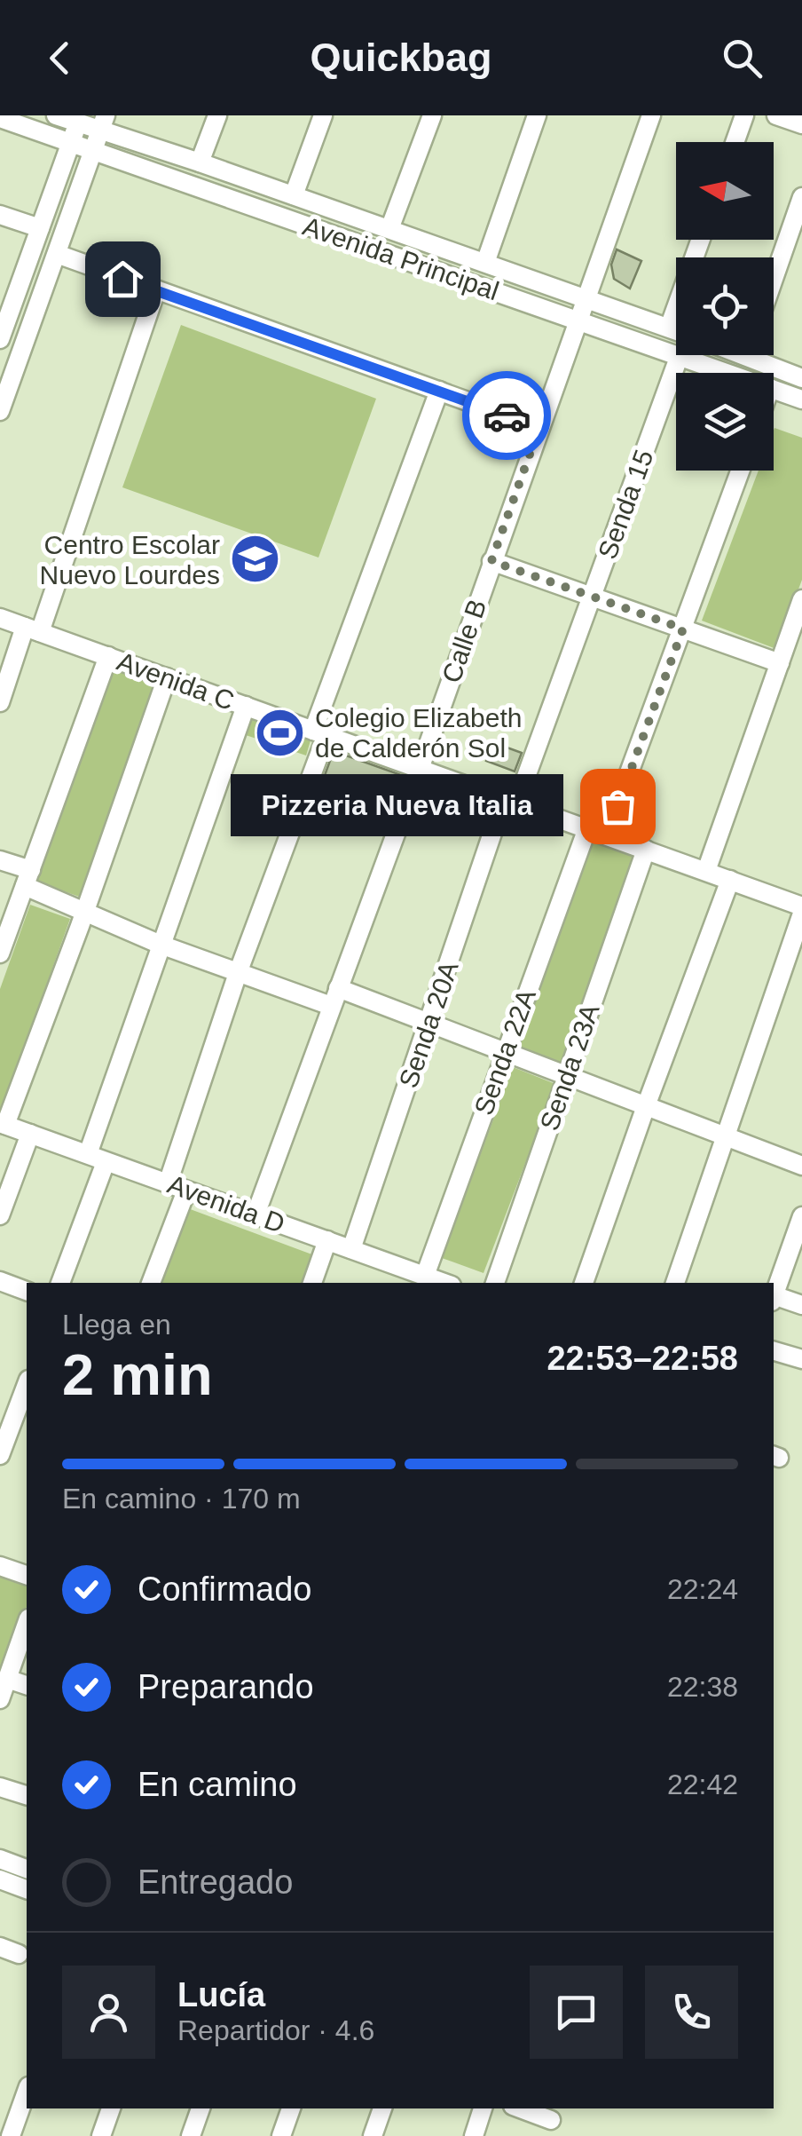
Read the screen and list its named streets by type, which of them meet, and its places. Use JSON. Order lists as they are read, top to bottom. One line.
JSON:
{"streets":{"street":["Avenida Principal","Senda 15","Calle B","Avenida C","Senda 20A","Senda 22A","Senda 23A","Avenida D"]},"crossings":[["Avenida Principal","Senda 15"],["Avenida Principal","Calle B"],["Senda 15","Avenida C"],["Senda 15","Senda 20A"],["Calle B","Avenida C"],["Calle B","Avenida D"],["Avenida C","Senda 20A"],["Avenida C","Senda 22A"],["Avenida C","Senda 23A"],["Senda 20A","Avenida D"],["Senda 22A","Avenida D"]],"places":{"school or university":["Centro Escolar Nuevo Lourdes"],"sports":["Colegio Elizabeth de Calderón Sol"],"other":["Pizzeria Nueva Italia"]},"north":"left","page":{"header":"Quickbag","bubble":"Pizzeria Nueva Italia","heading":["2 min","Llega en","22:53–22:58"],"panel":["Lucía","Repartidor · 4.6"],"bar":"En camino · 170 m","list":[["Confirmado","22:24"],["Preparando","22:38"],["En camino","22:42"],"Entregado"]}}
